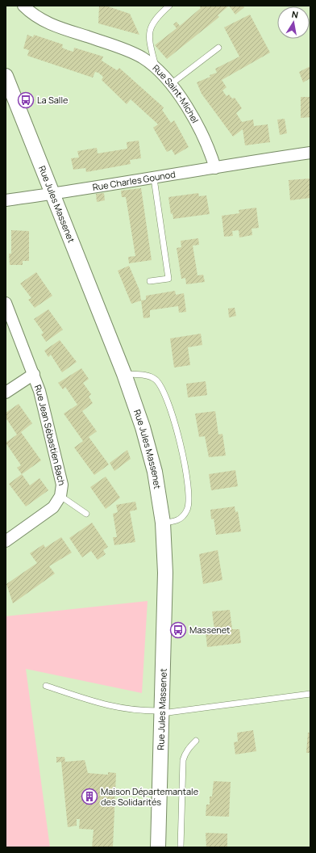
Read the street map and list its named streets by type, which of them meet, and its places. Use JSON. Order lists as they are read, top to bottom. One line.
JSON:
{"streets":{"street":["Rue Saint-Michel","Rue Charles Gounod","Rue Jules Massenet","Rue Jean Sébastien Bach"]},"crossings":[["Rue Saint-Michel","Rue Charles Gounod"],["Rue Charles Gounod","Rue Jules Massenet"]],"places":{"bus stop":["La Salle","Massenet"],"building":["Maison Départemantale des Solidarités"]},"north":"top"}
